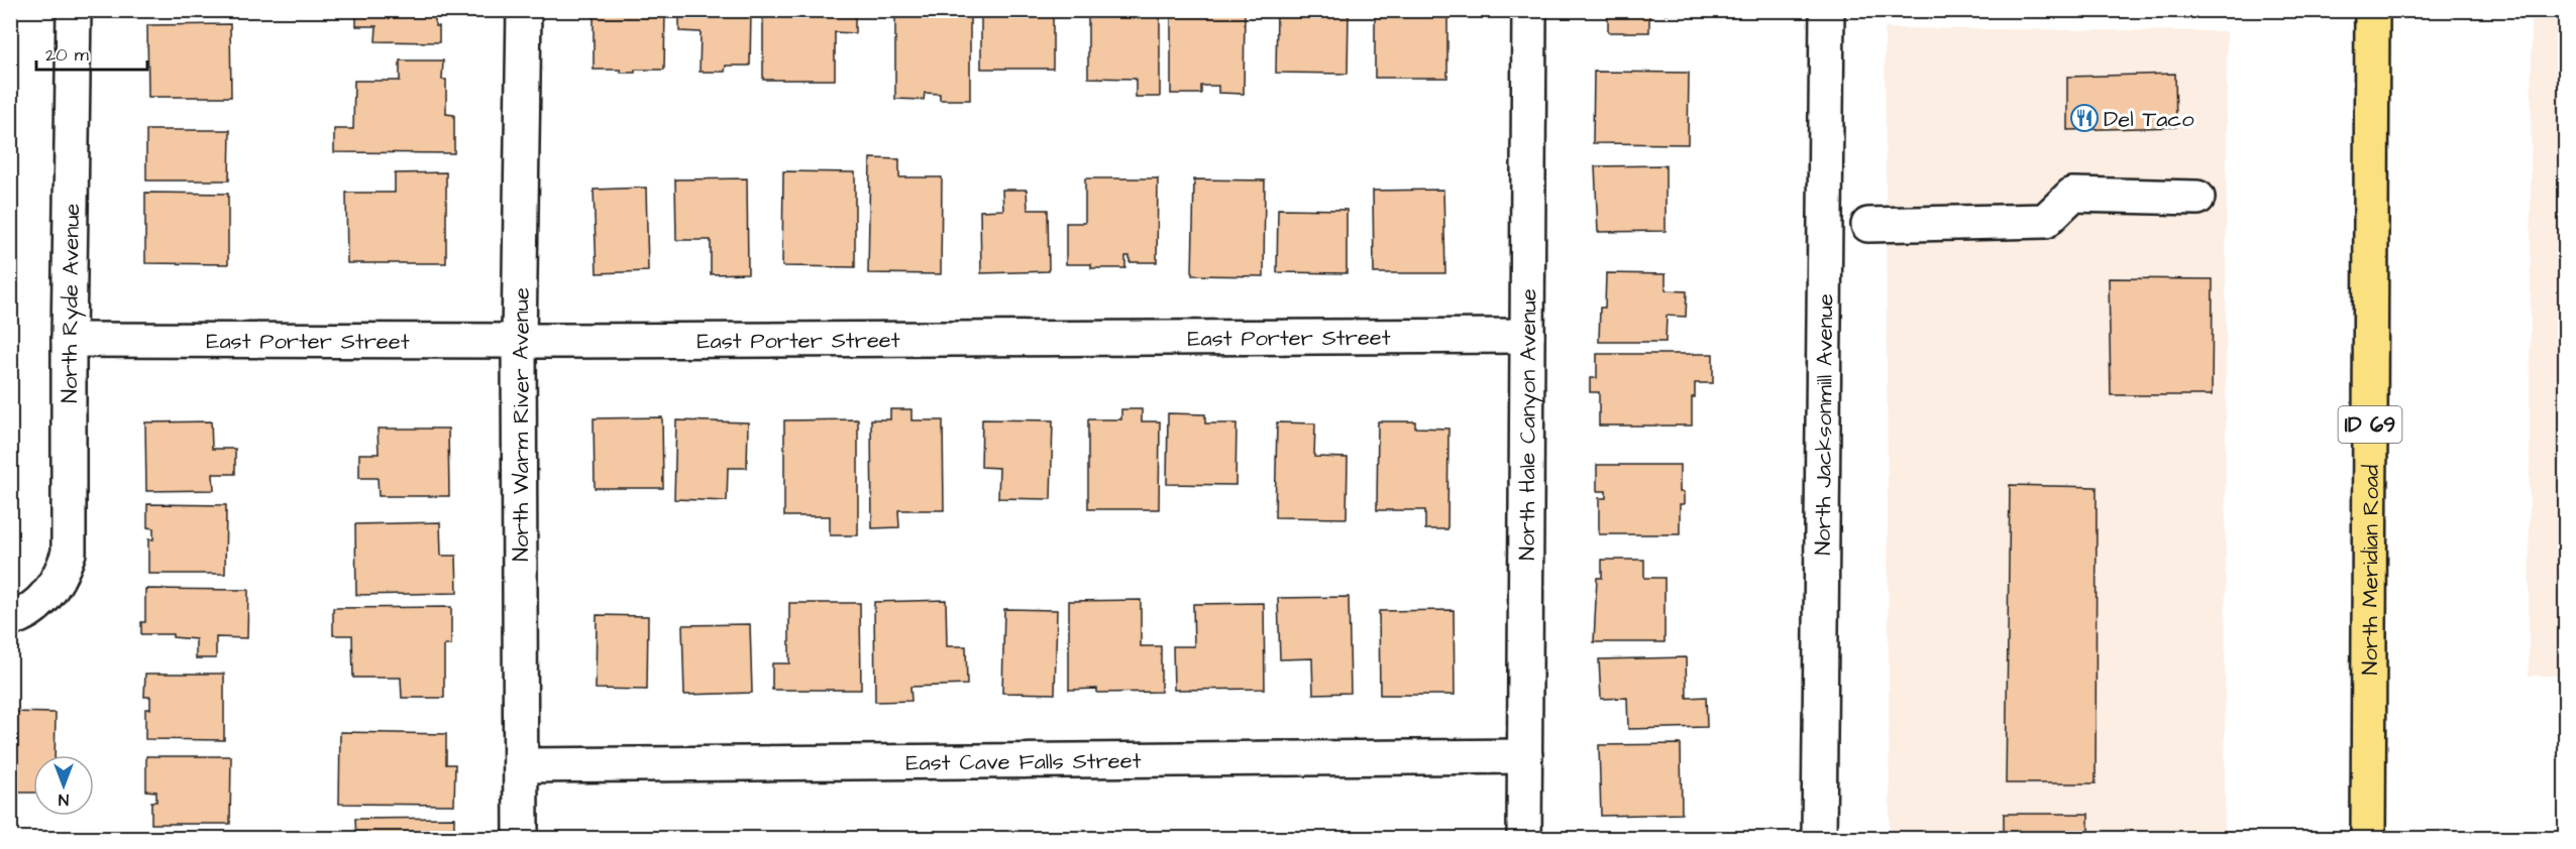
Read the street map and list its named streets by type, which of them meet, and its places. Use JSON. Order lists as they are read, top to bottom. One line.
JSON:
{"streets":{"main road":["ID 69","North Meridian Road"],"street":["North Ryde Avenue","East Porter Street","North Warm River Avenue","North Hale Canyon Avenue","North Jacksonmill Avenue","East Cave Falls Street"]},"crossings":[["North Ryde Avenue","East Porter Street"],["East Porter Street","North Warm River Avenue"],["East Porter Street","North Hale Canyon Avenue"],["North Warm River Avenue","East Cave Falls Street"],["North Hale Canyon Avenue","East Cave Falls Street"]],"places":{"restaurant":["Del Taco"]},"scale_bar":"20 m","north":"bottom"}
